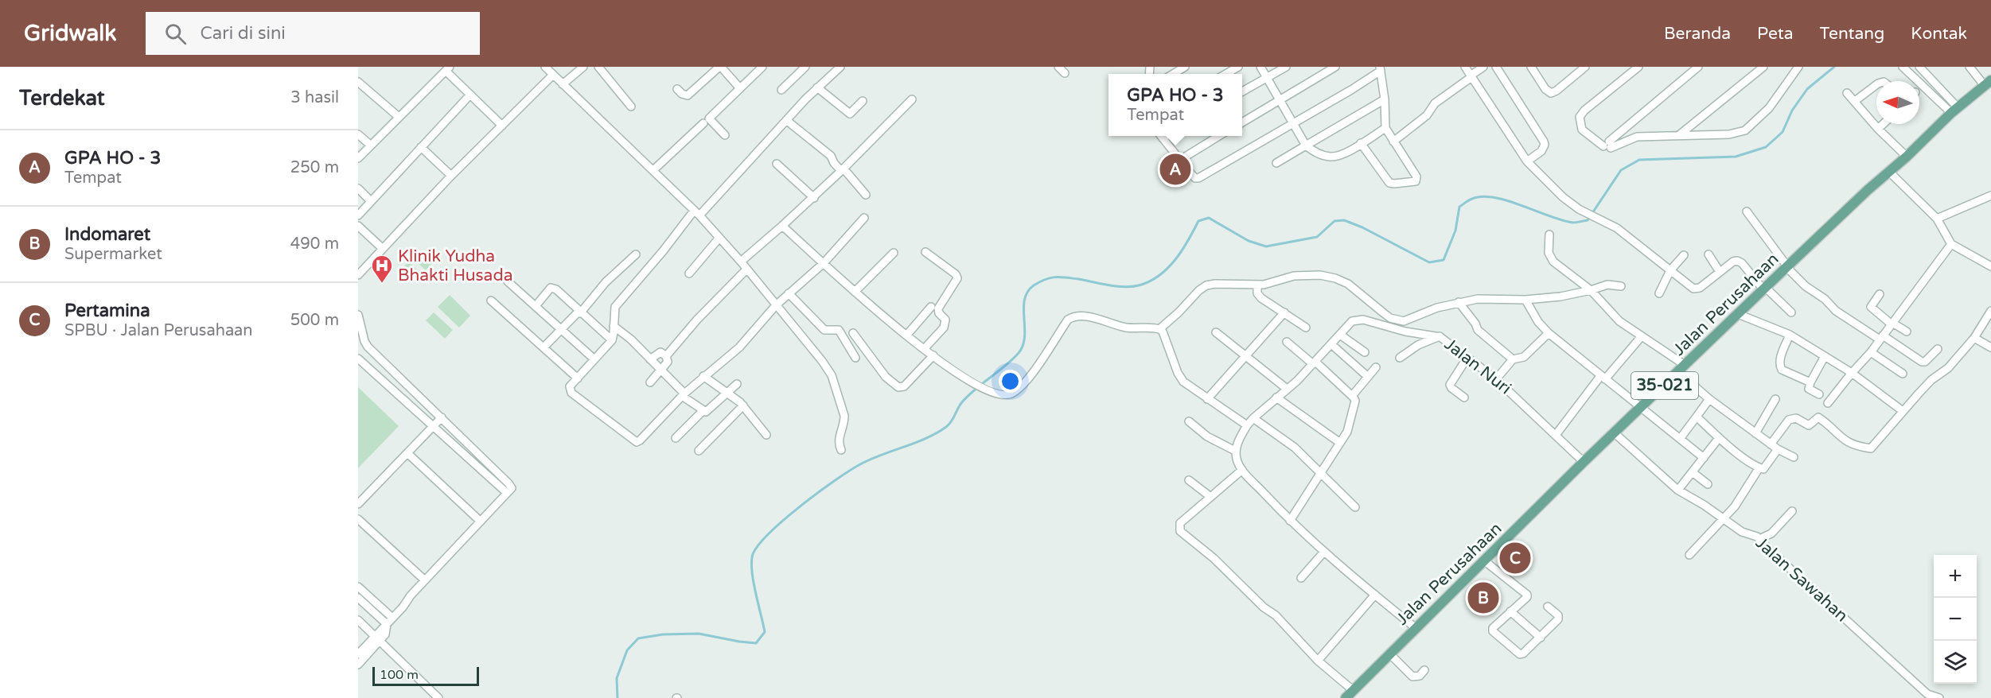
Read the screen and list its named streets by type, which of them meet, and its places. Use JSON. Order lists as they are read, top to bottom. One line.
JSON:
{"streets":{"main road":["Jalan Perusahaan","35-021"],"street":["Jalan Nuri","Jalan Sawahan"]},"crossings":[["Jalan Perusahaan","Jalan Nuri"],["Jalan Perusahaan","Jalan Sawahan"]],"places":{"hospital":["Klinik Yudha Bhakti Husada"]},"scale_bar":"100 m","north":"left","page":{"header":"Gridwalk","search":"Cari di sini","nav":["Beranda","Peta","Tentang","Kontak"],"heading":["Terdekat","3 hasil"],"popup":["GPA HO - 3","Tempat"],"list":[{"mark":"A","name":"GPA HO - 3","note":"Tempat","value":"250 m"},{"mark":"B","name":"Indomaret","note":"Supermarket","value":"490 m"},{"mark":"C","name":"Pertamina","note":"SPBU · Jalan Perusahaan","value":"500 m"}],"pins":["A","C","B"],"map_buttons":["+","−"],"scale":"100 m"}}
